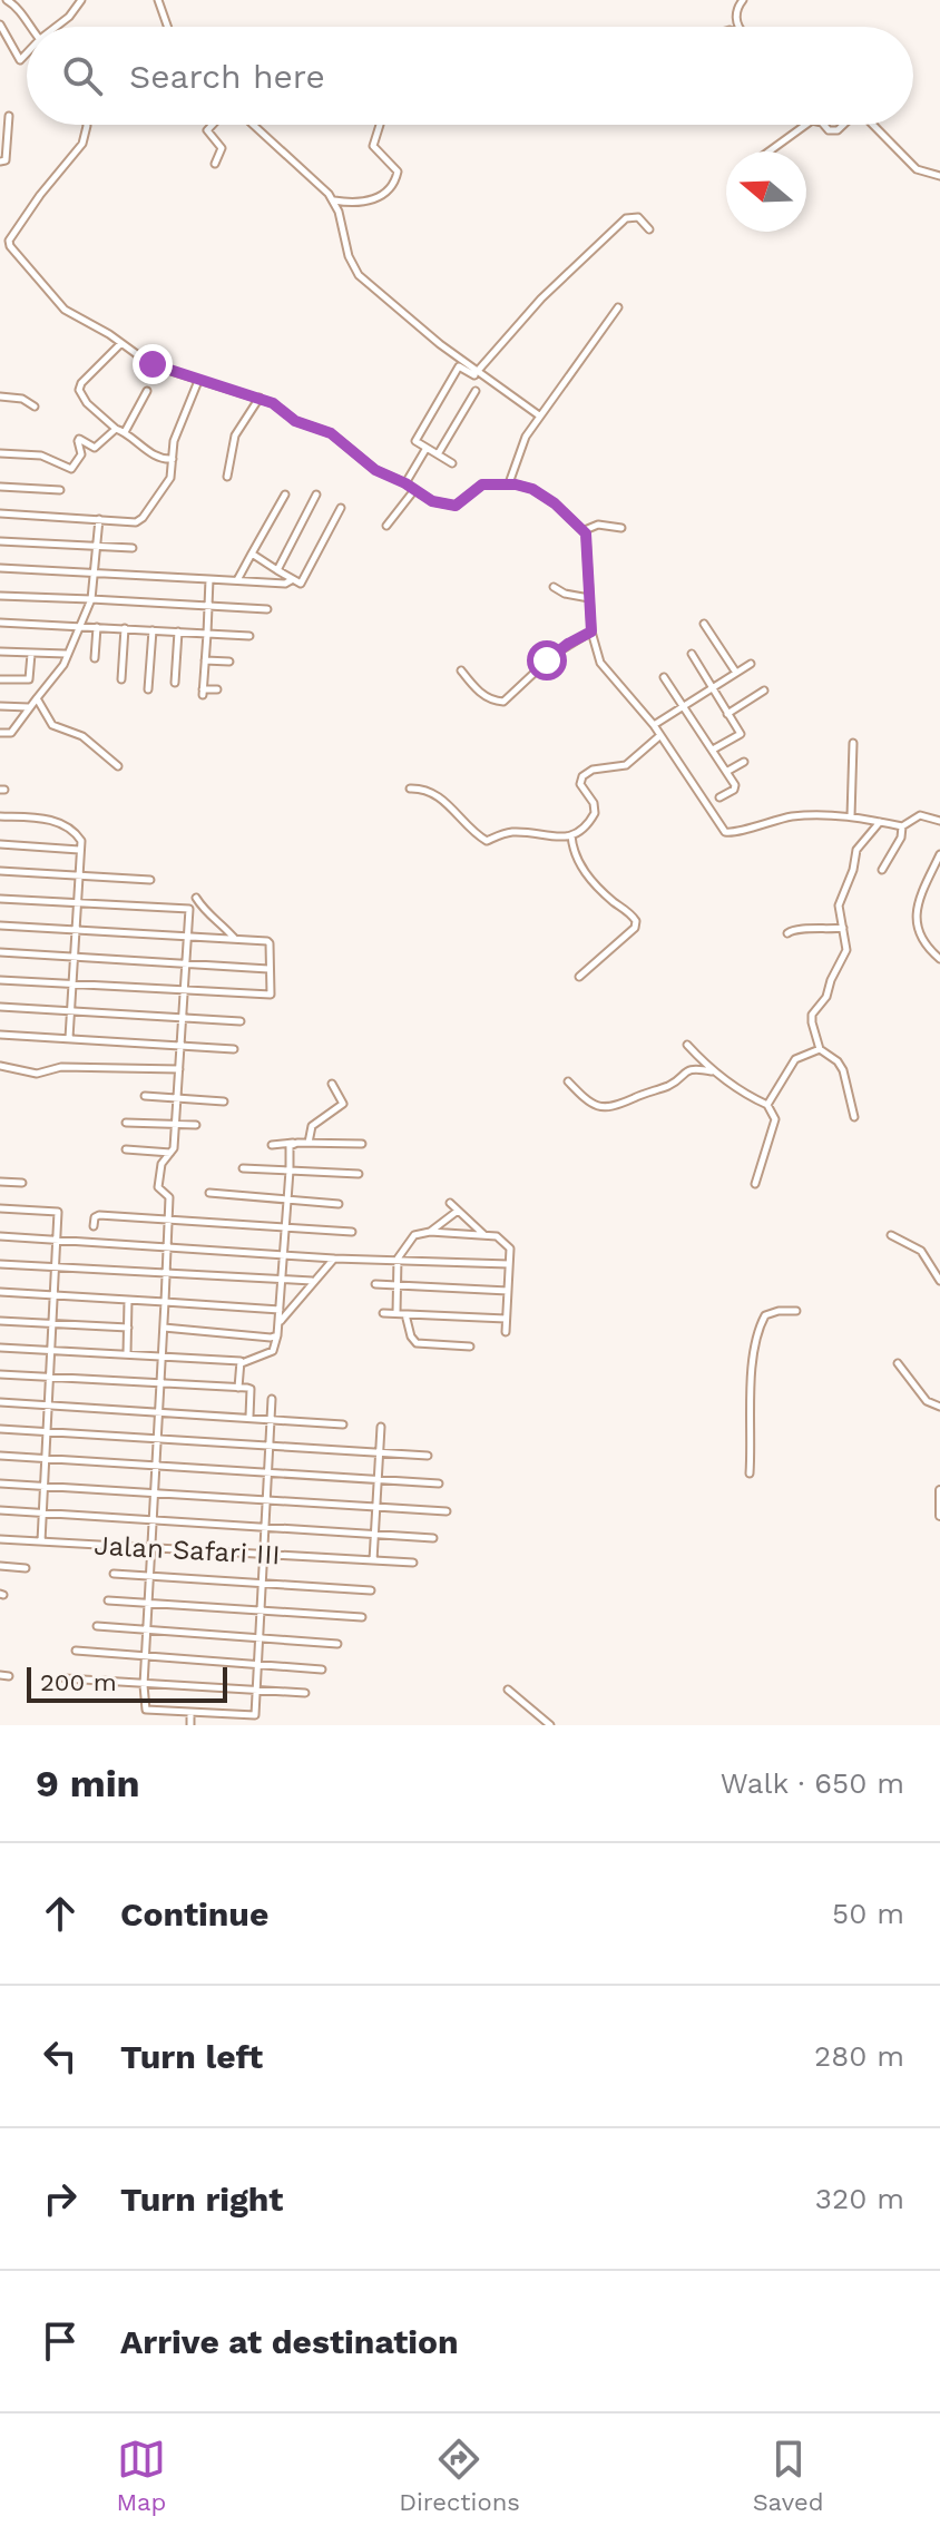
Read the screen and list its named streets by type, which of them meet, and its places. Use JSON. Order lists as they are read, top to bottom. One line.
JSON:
{"streets":{"street":["Jalan Safari III"]},"scale_bar":"200 m","north":"left","page":{"search":"Search here","scale":"200 m","heading":["9 min","Walk · 650 m"],"list":[["Continue","50 m"],["Turn left","280 m"],["Turn right","320 m"],"Arrive at destination"],"nav":["Map","Directions","Saved"]}}
